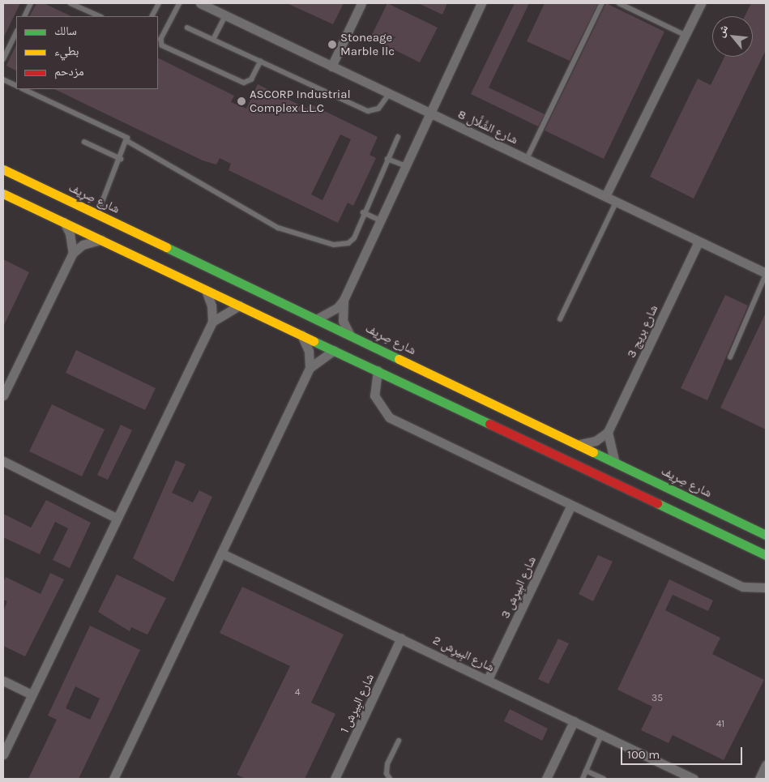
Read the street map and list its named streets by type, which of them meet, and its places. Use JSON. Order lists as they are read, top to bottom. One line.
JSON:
{"streets":{"main road":["شارع صِرِيف"],"street":["شارع الشَّلَّال 8","شارع بريج 3","شارع البِيرِش 3","شارع البِيرِش 2","شارع البِيرِش 1"]},"crossings":[["شارع الشَّلَّال 8","شارع بريج 3"],["شارع البِيرِش 3","شارع البِيرِش 2"],["شارع البِيرِش 2","شارع البِيرِش 1"]],"places":["Stoneage Marble llc","ASCORP Industrial Complex L.L.C"],"house_numbers":["4","35","41"],"legend":["سالك","بطيء","مزدحم"],"scale_bar":"100 m","north":"top left"}
